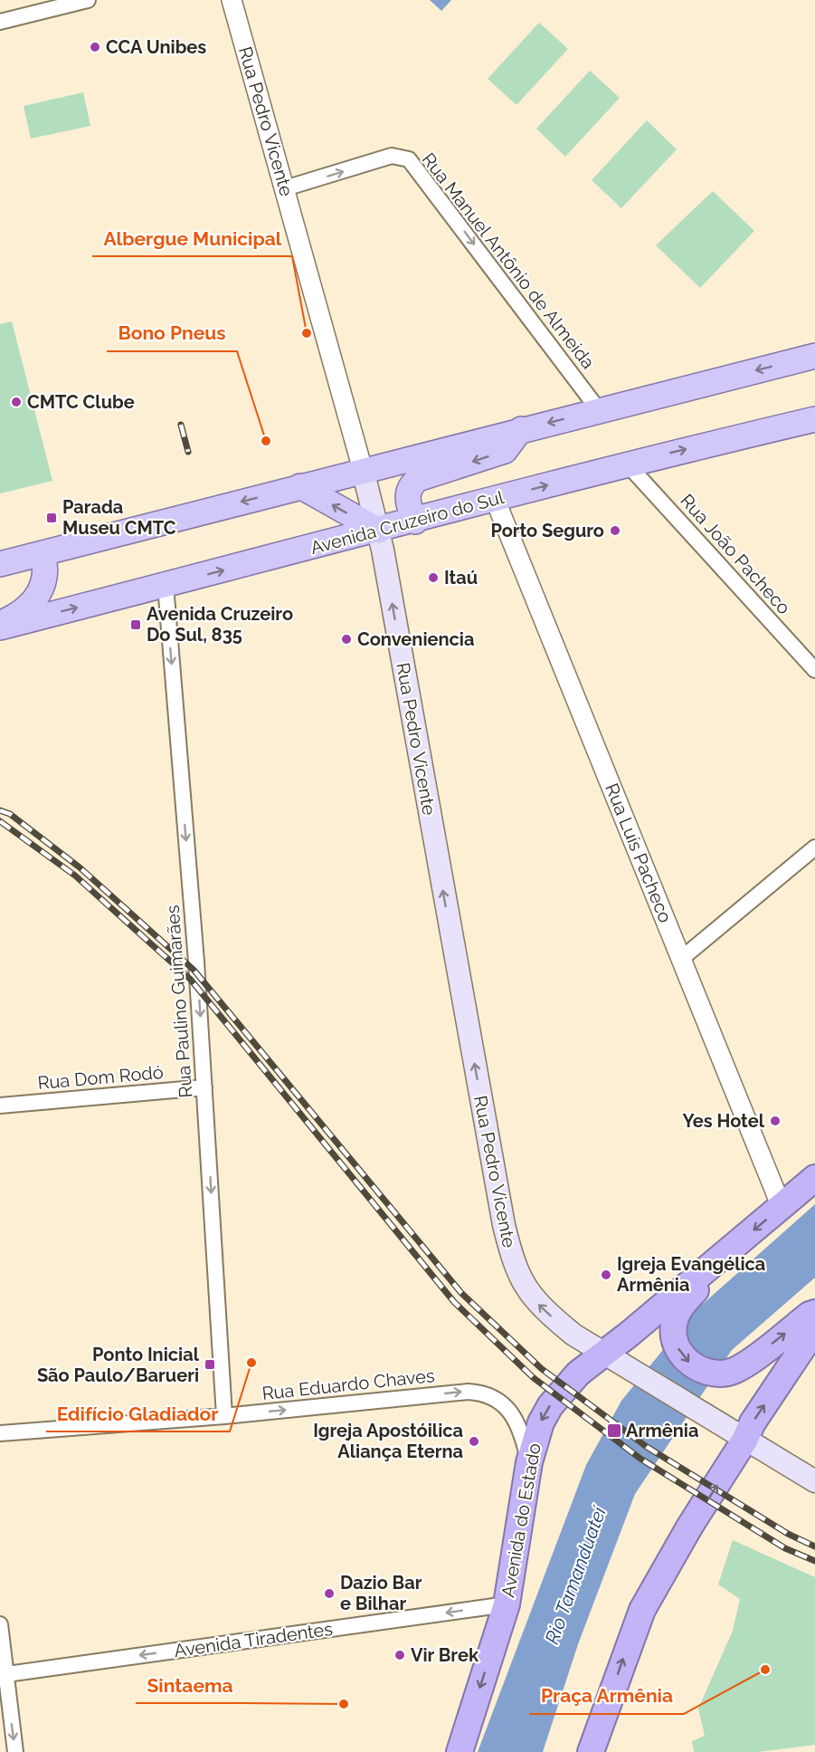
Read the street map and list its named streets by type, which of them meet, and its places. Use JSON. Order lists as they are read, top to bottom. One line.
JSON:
{"streets":{"highway":["Avenida do Estado"],"main road":["Rua Pedro Vicente","Avenida Cruzeiro do Sul"],"street":["Rua Manuel Antônio de Almeida","Rua João Pacheco","Rua Luís Pacheco","Rua Paulino Guimarães","Rua Dom Rodó","Rua Eduardo Chaves","Avenida Tiradentes"]},"crossings":[["Rua Pedro Vicente","Rua Manuel Antônio de Almeida"],["Rua Pedro Vicente","Avenida Cruzeiro do Sul"],["Rua Pedro Vicente","Avenida do Estado"],["Avenida Cruzeiro do Sul","Rua João Pacheco"],["Avenida Cruzeiro do Sul","Rua Luís Pacheco"],["Avenida Cruzeiro do Sul","Rua Paulino Guimarães"],["Rua Luís Pacheco","Avenida do Estado"],["Rua Paulino Guimarães","Rua Dom Rodó"],["Rua Paulino Guimarães","Rua Eduardo Chaves"],["Rua Eduardo Chaves","Avenida do Estado"],["Avenida do Estado","Avenida Tiradentes"]],"one_way":["Rua Pedro Vicente","Rua Manuel Antônio de Almeida","Rua Paulino Guimarães","Rua Eduardo Chaves","Avenida Tiradentes"],"water":["Rio Tamanduateí"],"places":{"other":["CCA Unibes","Albergue Municipal","CMTC Clube","Bono Pneus","Porto Seguro","Itaú","Conveniencia","Yes Hotel","Igreja Evangélica Armênia","Edifício Gladiador","Igreja Apostóilica Aliança Eterna","Dazio Bar e Bilhar","Vir Brek","Praça Armênia","Sintaema"],"transit":["Parada Museu CMTC","Avenida Cruzeiro Do Sul, 835","Ponto Inicial São Paulo/Barueri","Armênia"]}}
